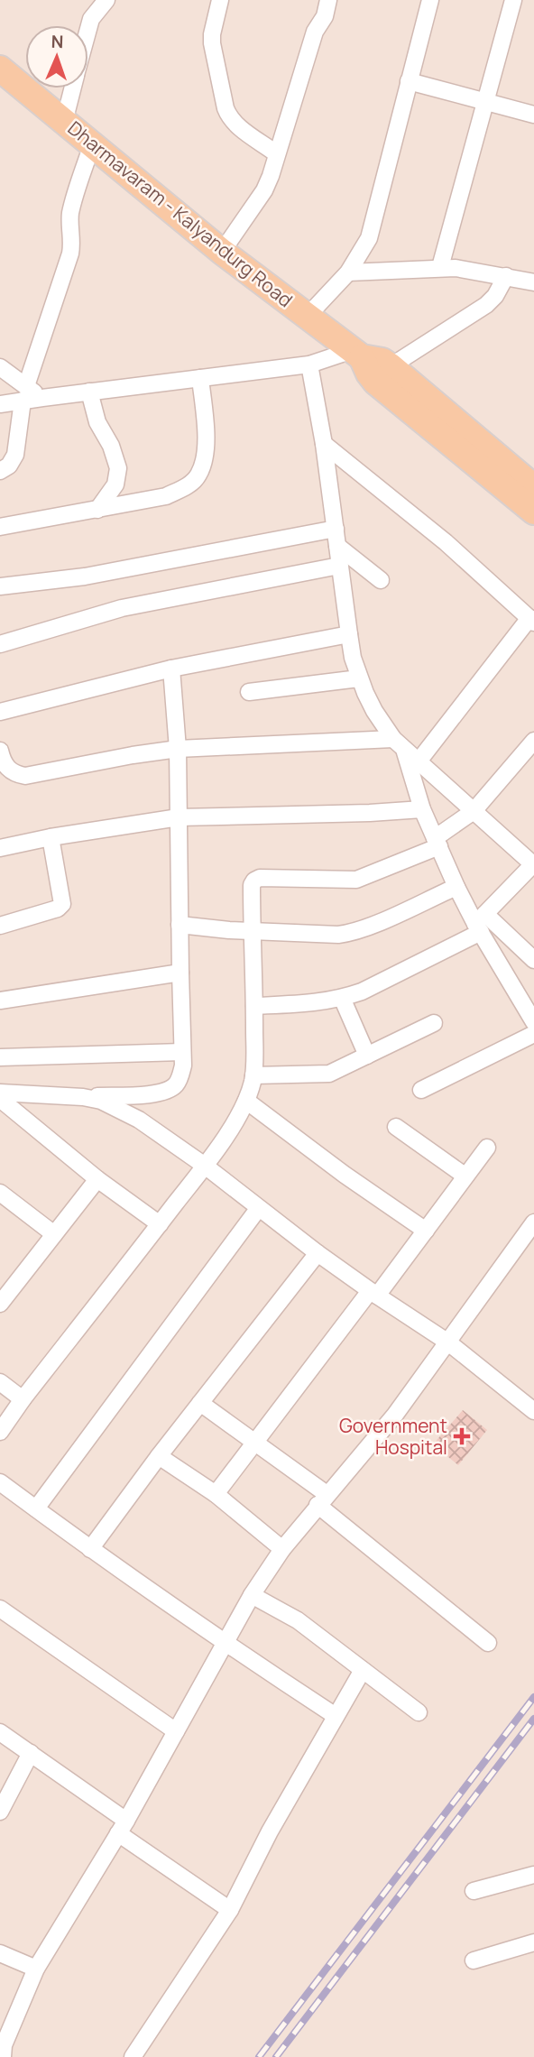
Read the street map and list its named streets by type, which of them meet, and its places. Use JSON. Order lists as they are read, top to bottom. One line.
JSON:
{"streets":{"main road":["Dharmavaram - Kalyandurg Road"]},"places":{"health":["Government Hospital"]},"north":"top"}
